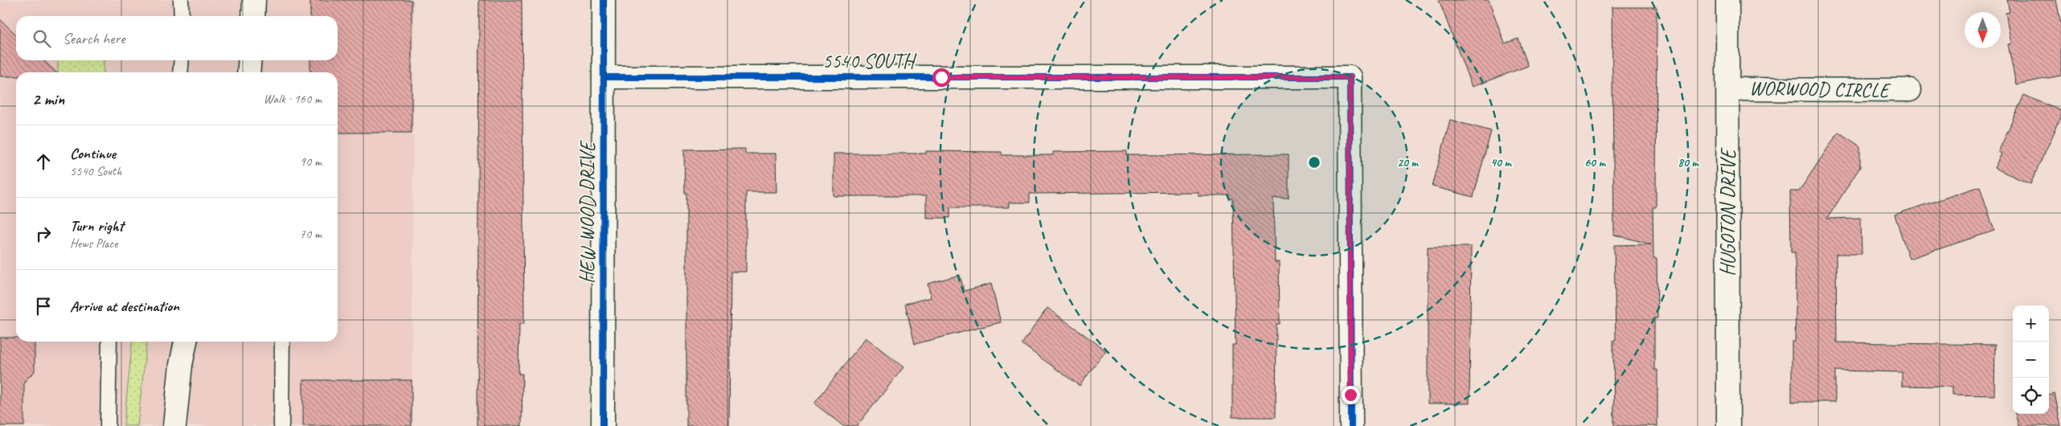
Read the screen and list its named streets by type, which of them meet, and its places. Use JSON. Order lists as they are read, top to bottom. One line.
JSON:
{"streets":{"street":["5540 SOUTH","WORWOOD CIRCLE","HEW WOOD DRIVE","HUGOTON DRIVE"]},"crossings":[["5540 SOUTH","HEW WOOD DRIVE"],["WORWOOD CIRCLE","HUGOTON DRIVE"]],"north":"bottom","page":{"search":"Search here","heading":["2 min","Walk · 160 m"],"list":[["Continue","5540 South","90 m"],["Turn right","Hews Place","70 m"],"Arrive at destination"],"map_buttons":["+","−"]},"rings":["20 m","40 m","60 m","80 m"]}
